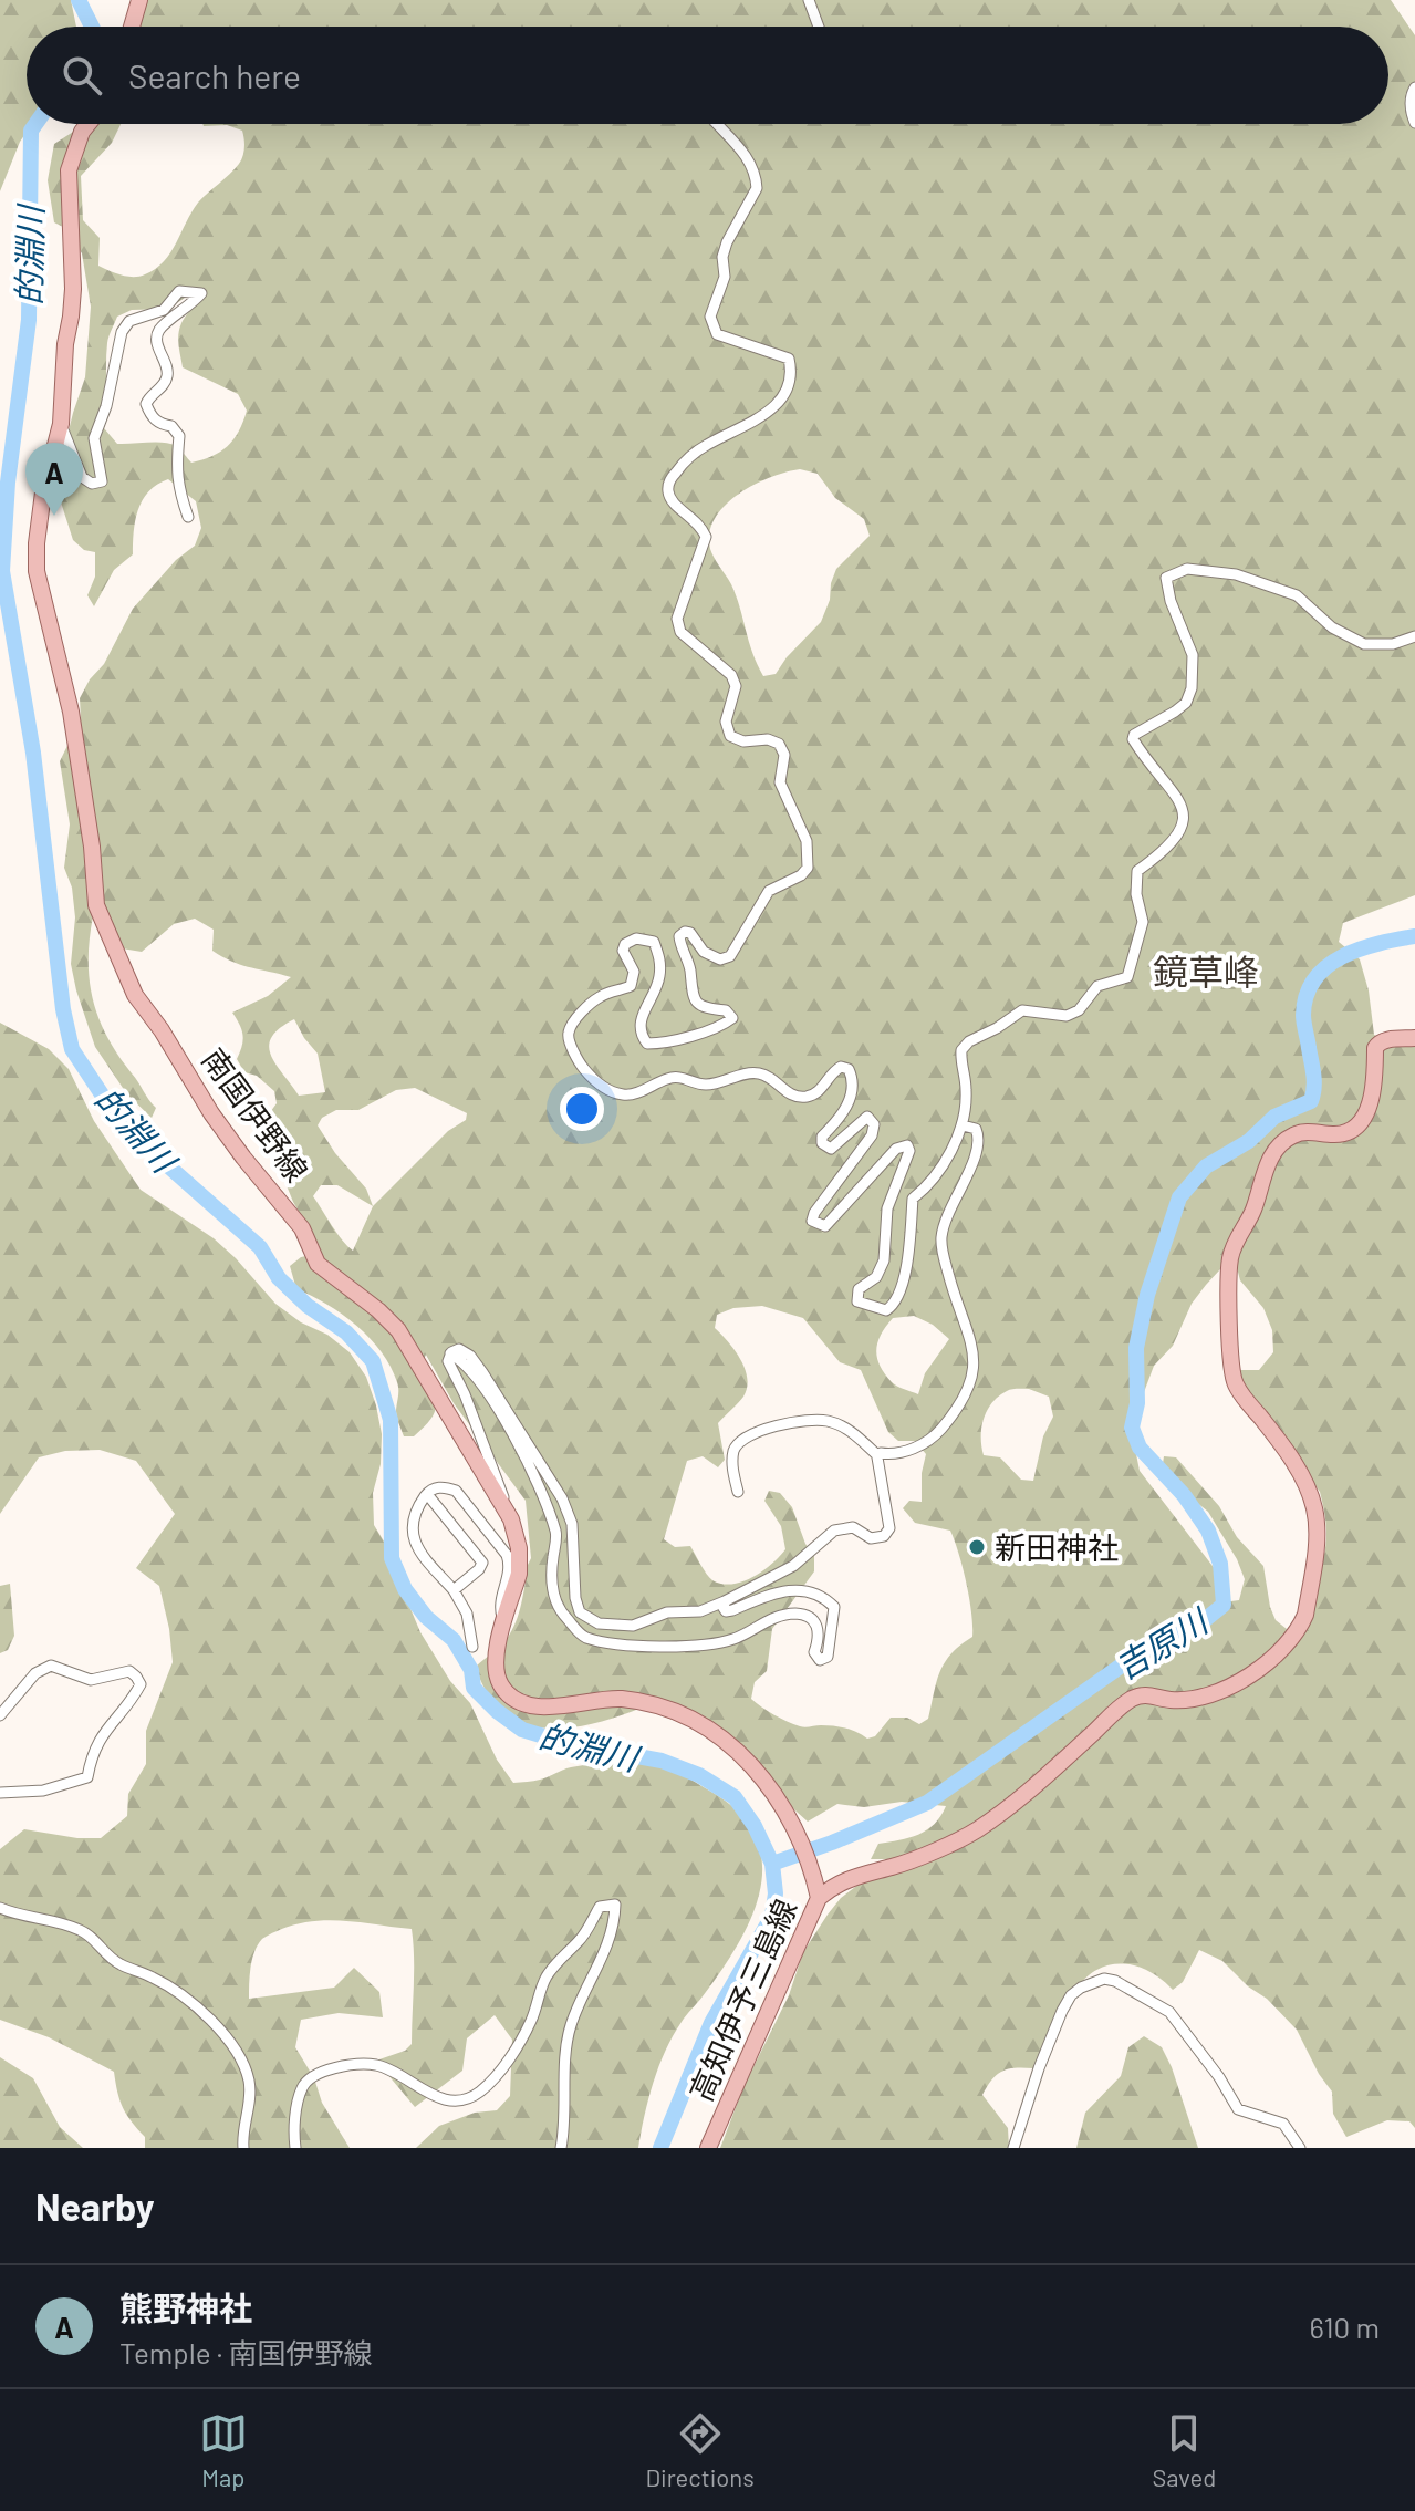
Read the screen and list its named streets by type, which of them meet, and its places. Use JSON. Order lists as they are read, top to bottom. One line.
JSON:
{"streets":{"main road":["南国伊野線","高知伊予三島線"]},"crossings":[["南国伊野線","高知伊予三島線"]],"districts":["鏡草峰"],"water":["的淵川","吉原川"],"places":["新田神社"],"page":{"search":"Search here","pins":"A","heading":"Nearby","list":[{"mark":"A","name":"熊野神社","note":"Temple · 南国伊野線","value":"610 m"}],"nav":["Map","Directions","Saved"]}}
